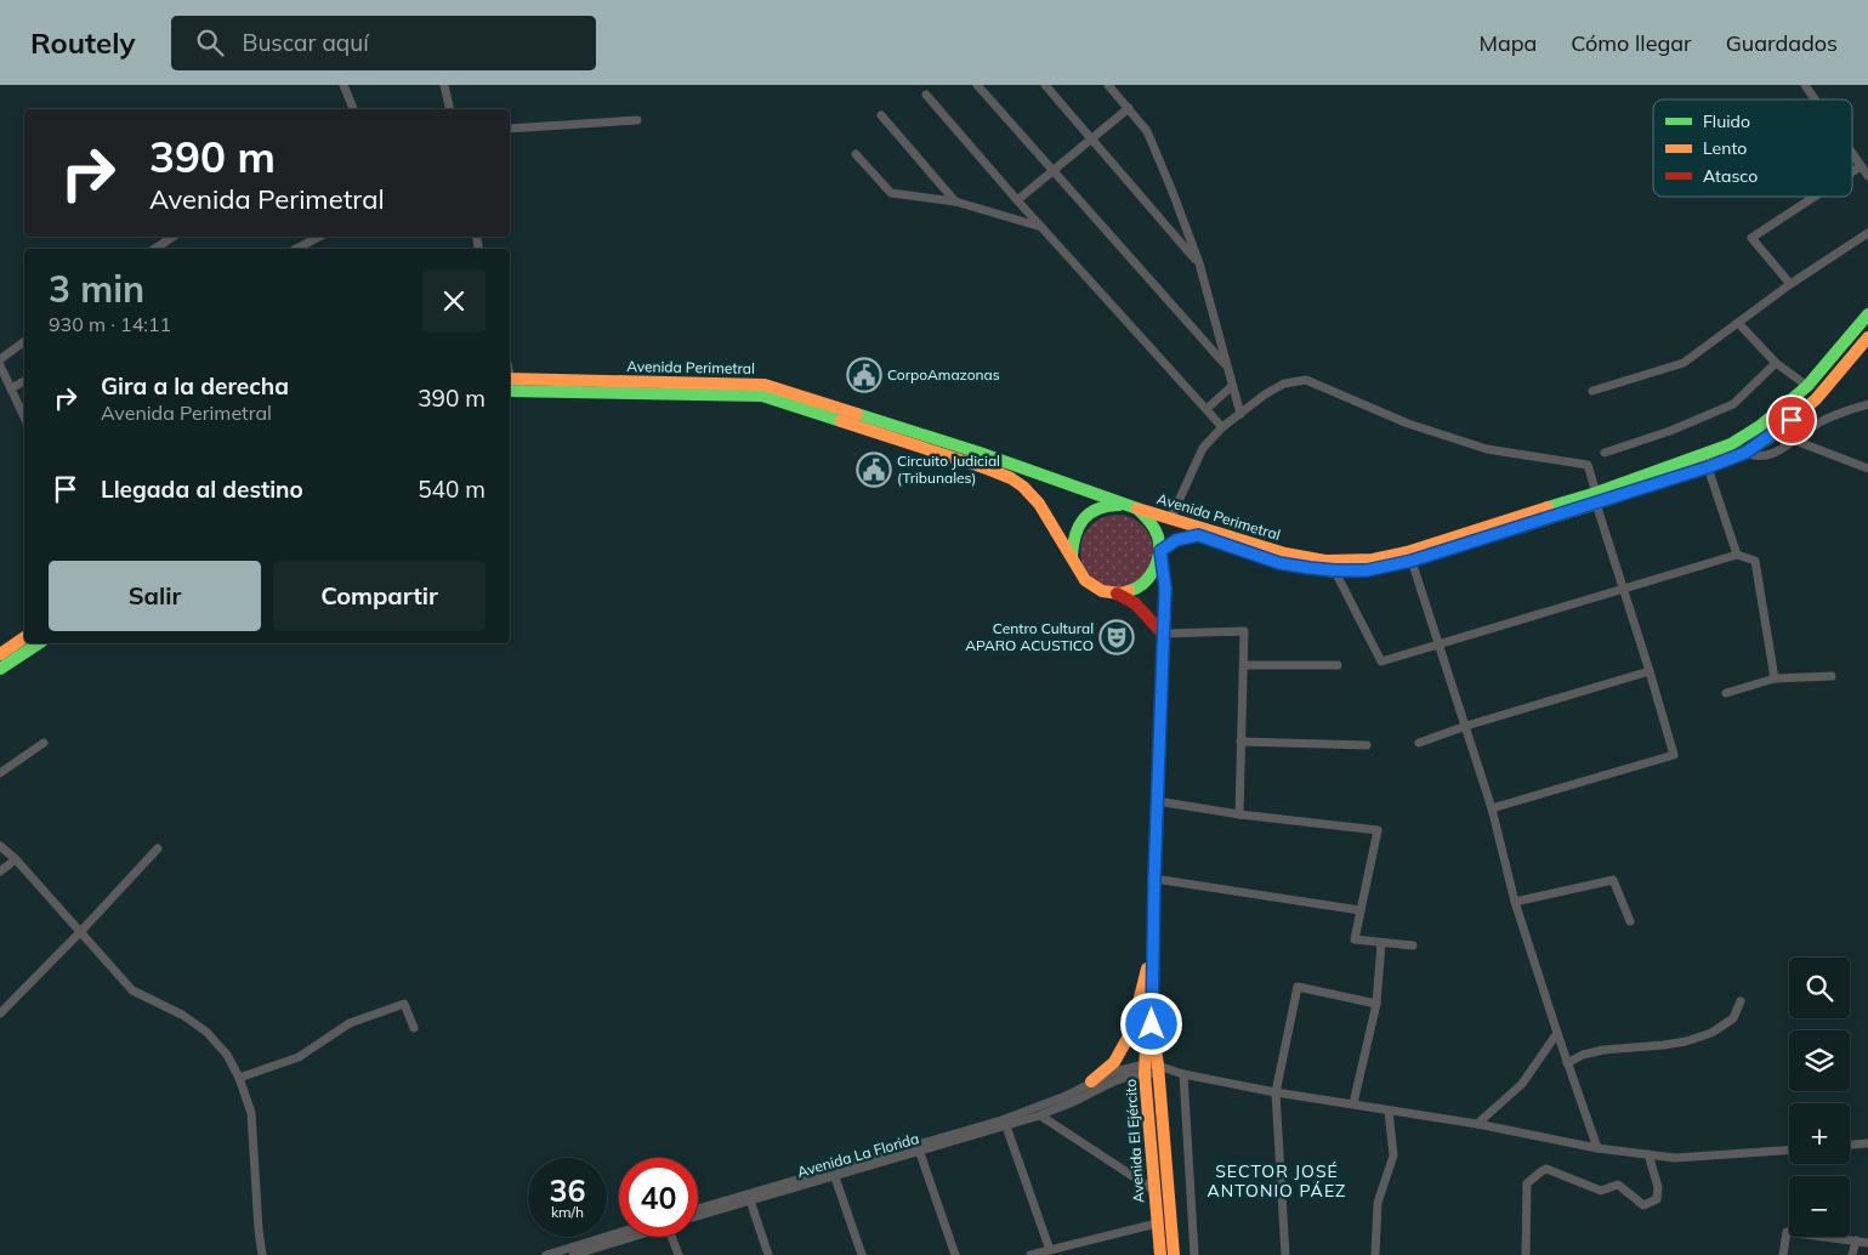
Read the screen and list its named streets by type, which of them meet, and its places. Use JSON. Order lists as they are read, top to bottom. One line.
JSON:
{"streets":{"main road":["Avenida Perimetral","Avenida El Ejército"],"street":["Avenida La Florida"]},"crossings":[["Avenida Perimetral","Avenida El Ejército"],["Avenida El Ejército","Avenida La Florida"]],"districts":["SECTOR JOSÉ ANTONIO PÁEZ"],"places":{"public building":["CorpoAmazonas","Circuito Judicial (Tribunales)"],"theatre":["Centro Cultural APARO ACUSTICO"]},"legend":["Fluido","Lento","Atasco"],"page":{"header":"Routely","search":"Buscar aquí","nav":["Mapa","Cómo llegar","Guardados"],"turn":["390 m","Avenida Perimetral"],"heading":["3 min","930 m · 14:11"],"list":[{"name":"Gira a la derecha","note":"Avenida Perimetral","value":"390 m"},{"name":"Llegada al destino","value":"540 m"}],"buttons":["Salir","Compartir"],"map_buttons":["+","−"],"speed":"36 km/h","limit":"40"}}
